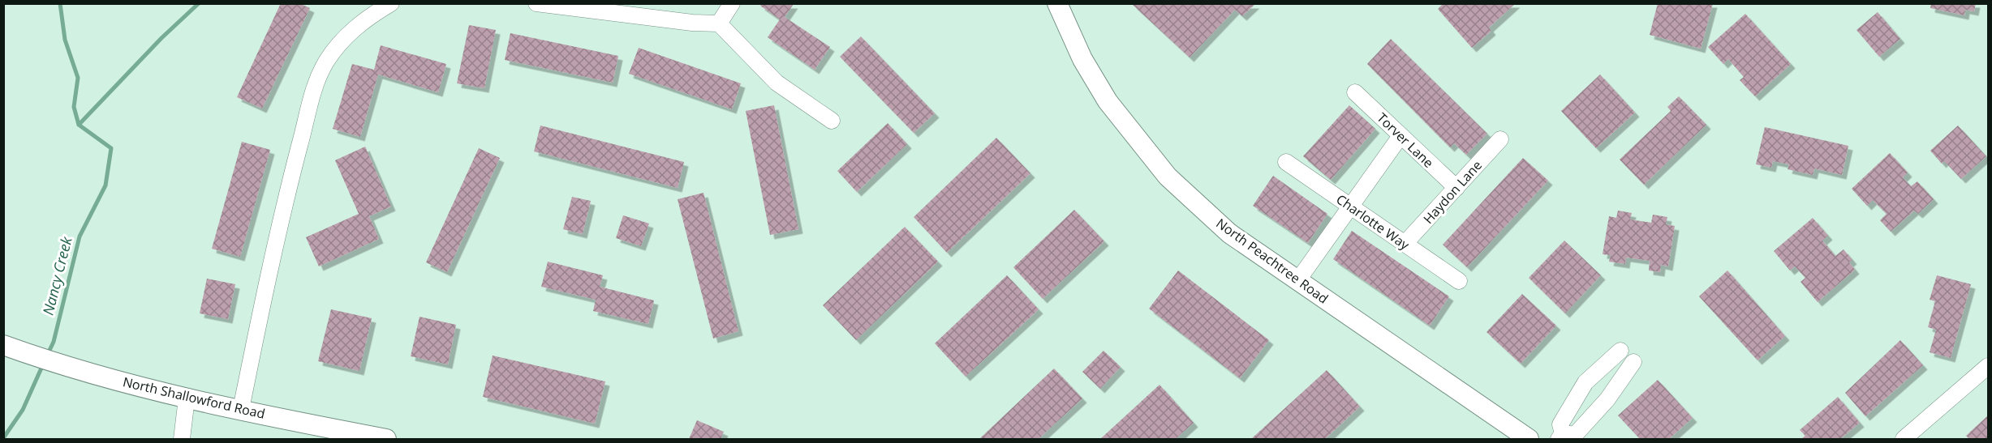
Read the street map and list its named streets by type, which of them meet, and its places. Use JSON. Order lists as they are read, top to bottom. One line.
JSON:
{"streets":{"street":["Torver Lane","Haydon Lane","Charlotte Way","North Peachtree Road","North Shallowford Road"]},"crossings":[["Torver Lane","Haydon Lane"],["Haydon Lane","Charlotte Way"]],"water":["Nancy Creek"]}
